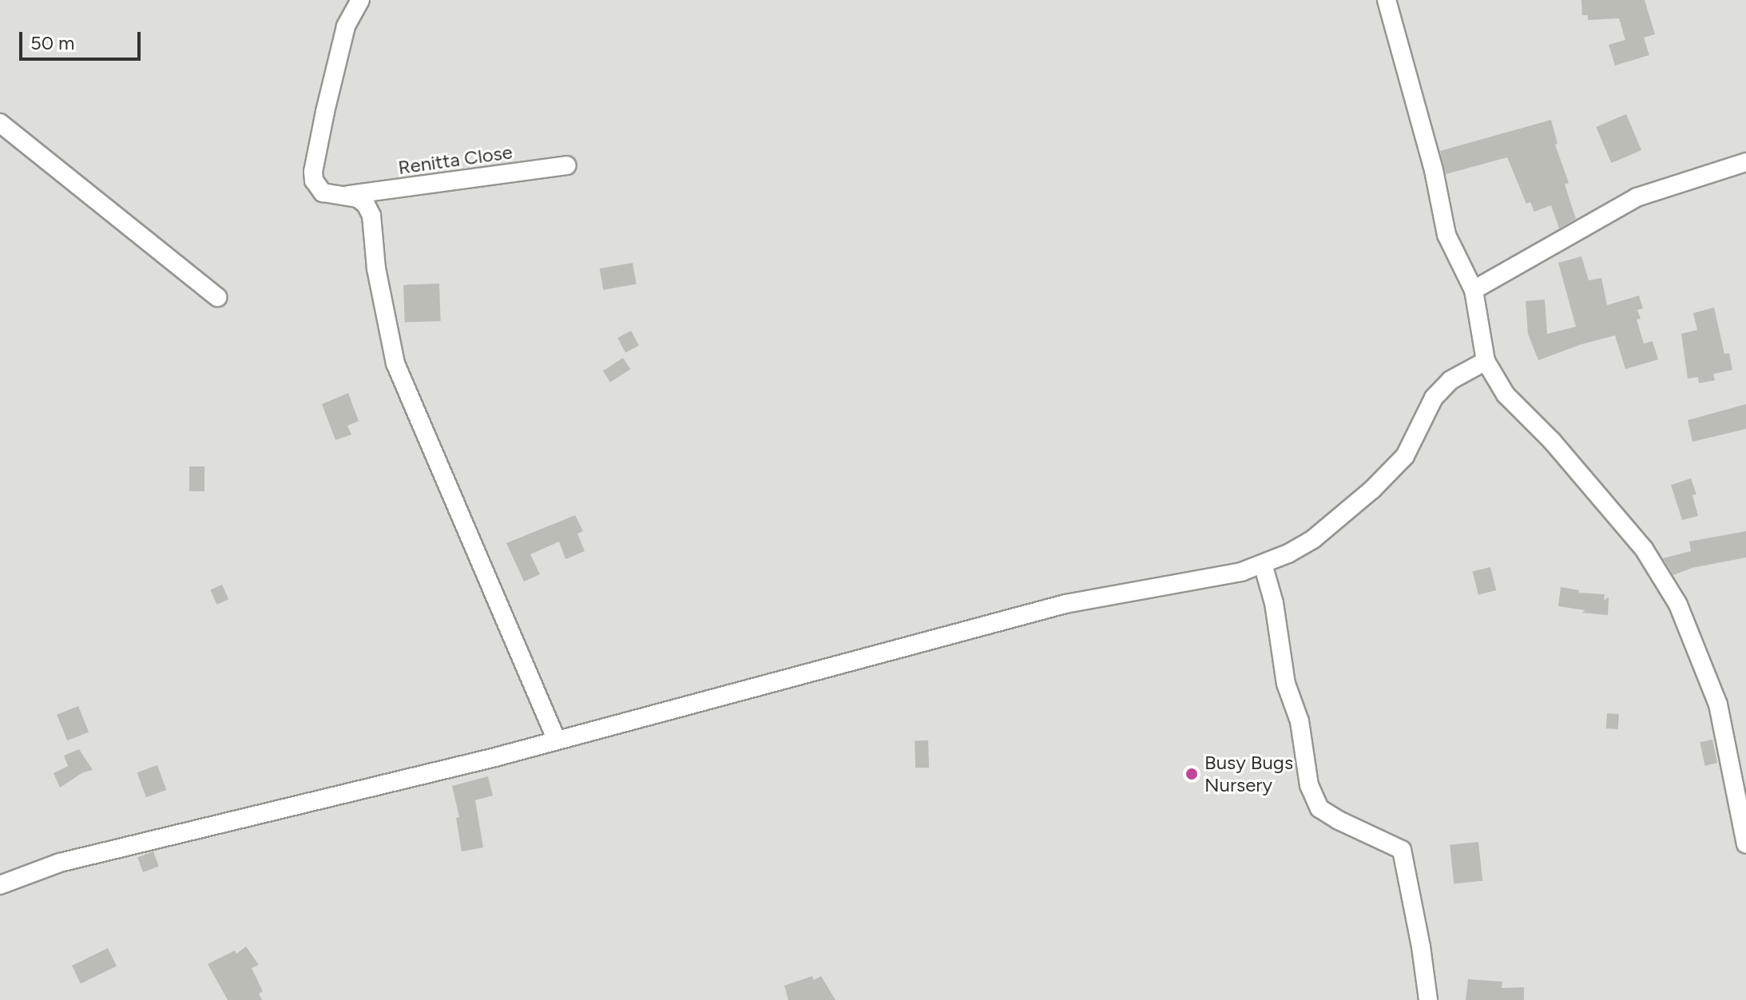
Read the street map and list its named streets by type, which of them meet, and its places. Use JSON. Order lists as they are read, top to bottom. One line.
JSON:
{"streets":{"street":["Renitta Close"]},"places":["Busy Bugs Nursery"],"scale_bar":"50 m"}
